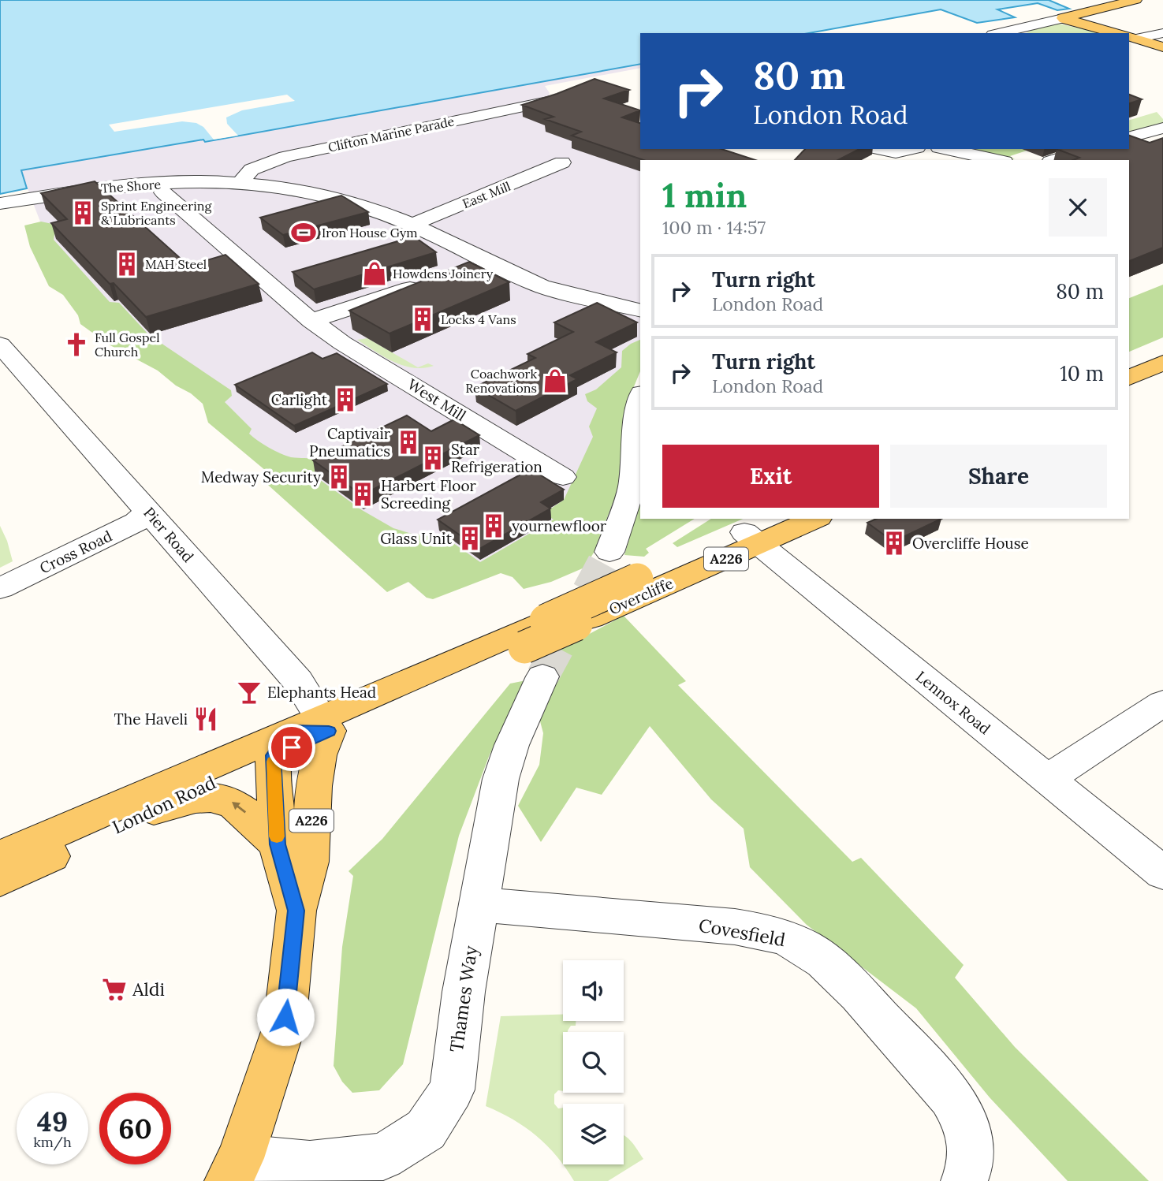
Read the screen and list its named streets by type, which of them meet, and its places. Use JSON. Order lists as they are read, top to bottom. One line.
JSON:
{"streets":{"main road":["A226","Overcliffe","London Road","Thames Way"],"street":["Clifton Marine Parade","The Shore","East Mill","West Mill","Pier Road","Cross Road","Lennox Road","Covesfield"]},"crossings":[["Clifton Marine Parade","The Shore"],["Pier Road","Cross Road"],["Pier Road","London Road"],["Pier Road","Thames Way"],["A226","London Road"],["A226","Thames Way"],["Overcliffe","Lennox Road"],["Overcliffe","London Road"],["Overcliffe","Thames Way"],["London Road","Thames Way"],["Covesfield","Thames Way"]],"places":{"building":["Sprint Engineering & Lubricants","MAH Steel","Locks 4 Vans","Carlight","Captivair Pneumatics","Star Refrigeration","Medway Security","Harbert Floor Screeding","yournewfloor","Glass Unit","Overcliffe House"],"sports":["Iron House Gym"],"shop":["Howdens Joinery","Coachwork Renovations"],"church":["Full Gospel Church"],"bar":["Elephants Head"],"restaurant":["The Haveli"],"supermarket":["Aldi"]},"page":{"turn":["80 m","London Road"],"heading":["1 min","100 m · 14:57"],"list":[{"name":"Turn right","note":"London Road","value":"80 m"},{"name":"Turn right","note":"London Road","value":"10 m"}],"buttons":["Exit","Share"],"speed":"49 km/h","limit":"60"}}
